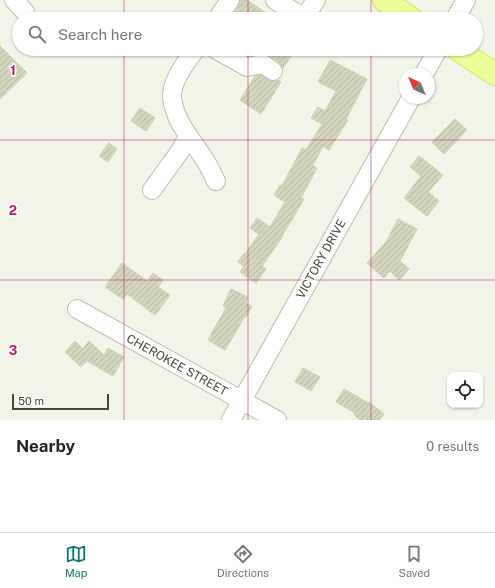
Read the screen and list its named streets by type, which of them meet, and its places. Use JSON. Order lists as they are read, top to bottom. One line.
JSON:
{"streets":{"street":["VICTORY DRIVE","CHEROKEE STREET"]},"crossings":[["VICTORY DRIVE","CHEROKEE STREET"]],"scale_bar":"50 m","north":"top left","page":{"search":"Search here","scale":"50 m","heading":["Nearby","0 results"],"nav":["Map","Directions","Saved"]},"grid":{"rows":["1","2","3"]}}
